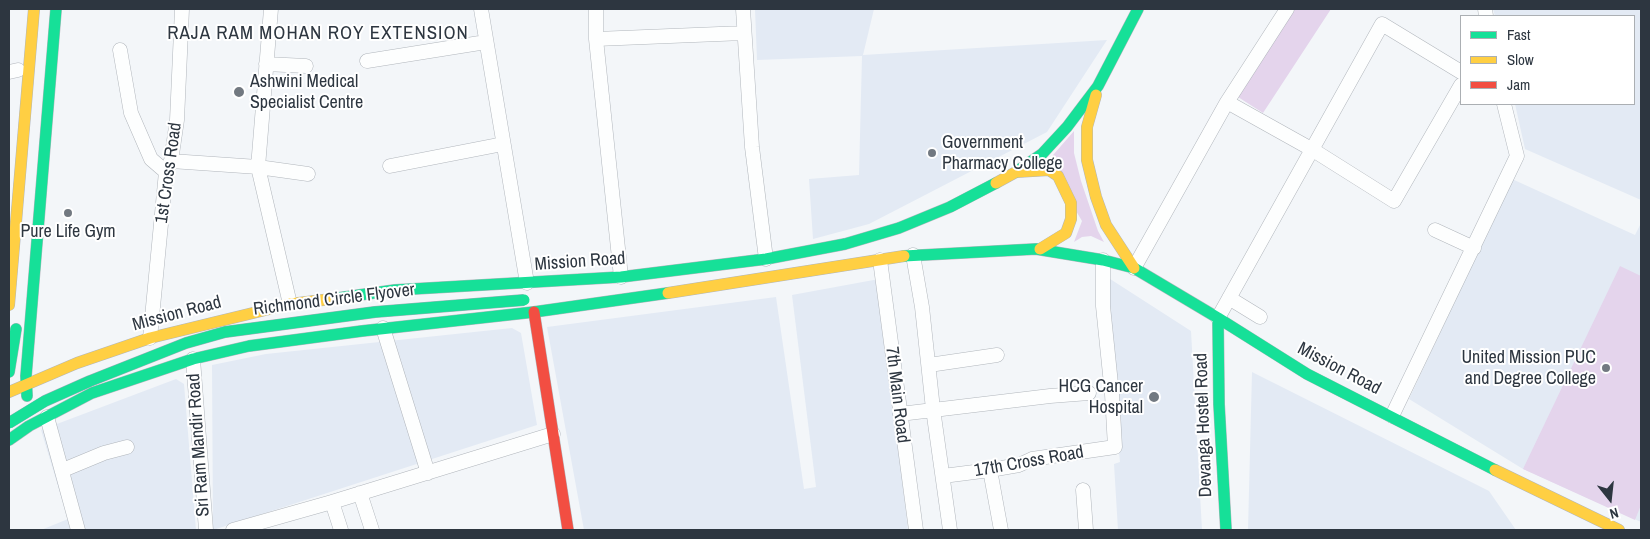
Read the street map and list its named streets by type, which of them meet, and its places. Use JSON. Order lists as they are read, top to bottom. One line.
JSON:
{"streets":{"main road":["Mission Road","Richmond Circle Flyover","Devanga Hostel Road"],"street":["1st Cross Road","7th Main Road","Sri Ram Mandir Road","17th Cross Road"]},"crossings":[["1st Cross Road","Mission Road"],["Mission Road","Richmond Circle Flyover"],["Mission Road","7th Main Road"],["Mission Road","Devanga Hostel Road"],["Mission Road","Sri Ram Mandir Road"],["Mission Road","17th Cross Road"]],"districts":["RAJA RAM MOHAN ROY EXTENSION"],"places":["Ashwini Medical Specialist Centre","Government Pharmacy College","Pure Life Gym","United Mission PUC and Degree College","HCG Cancer Hospital"],"legend":["Fast","Slow","Jam"],"north":"bottom"}
